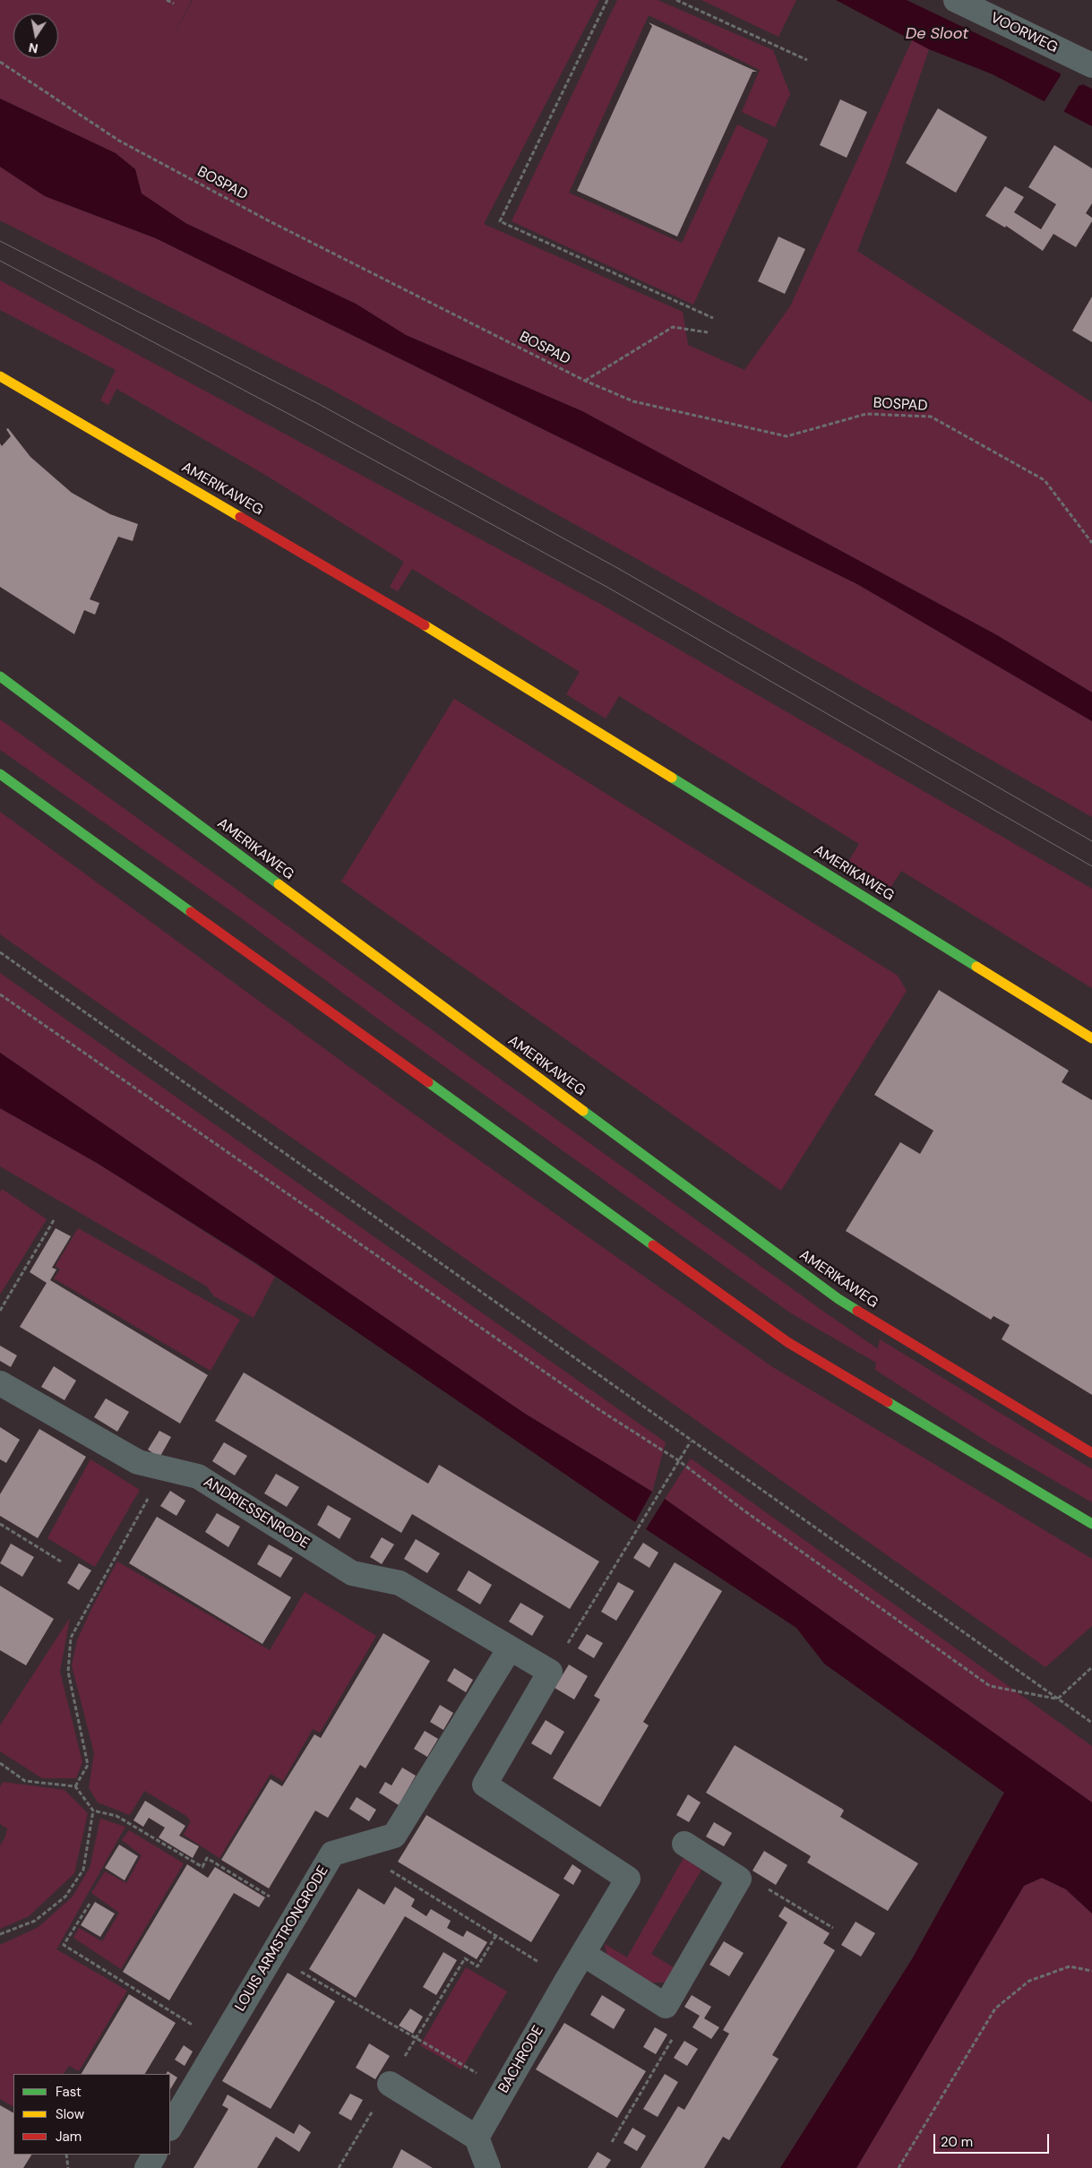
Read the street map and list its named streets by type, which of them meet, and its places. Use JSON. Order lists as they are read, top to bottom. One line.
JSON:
{"streets":{"main road":["AMERIKAWEG"],"street":["VOORWEG","ANDRIESSENRODE","LOUIS ARMSTRONGRODE","BACHRODE"],"path":["BOSPAD"]},"crossings":[["ANDRIESSENRODE","LOUIS ARMSTRONGRODE"],["ANDRIESSENRODE","BACHRODE"]],"water":["De Sloot"],"legend":["Fast","Slow","Jam"],"scale_bar":"20 m","north":"bottom"}
